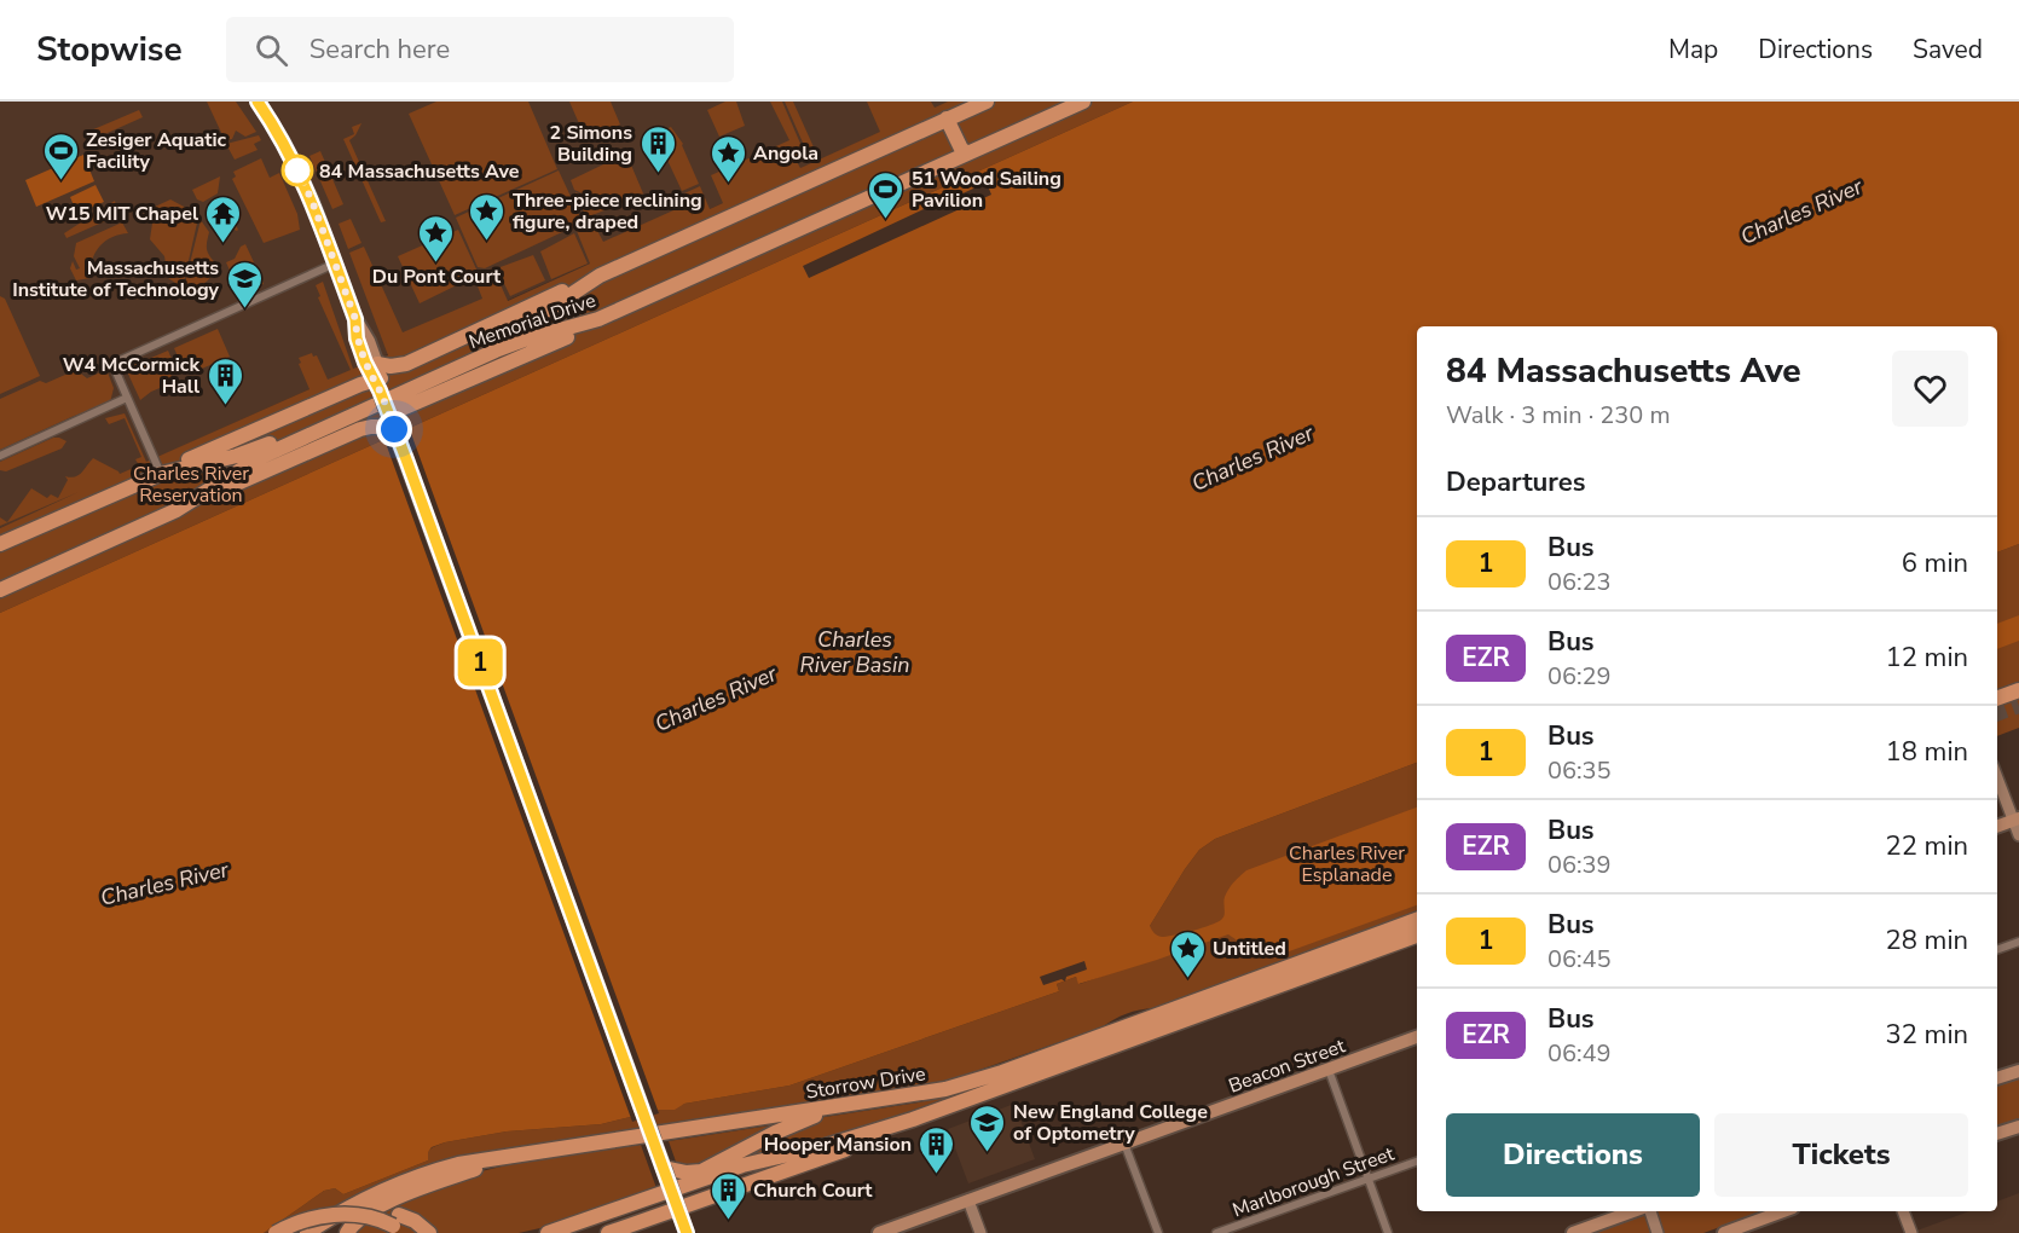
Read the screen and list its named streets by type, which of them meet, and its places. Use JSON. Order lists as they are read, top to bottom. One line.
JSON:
{"streets":{"highway":["Memorial Drive","Storrow Drive"],"main road":["Beacon Street"],"street":["Marlborough Street"]},"water":["Charles River","Charles River Basin"],"parks":["Charles River Reservation","Charles River Esplanade"],"places":{"other":["84 Massachusetts Ave"],"building":["2 Simons Building","W4 McCormick Hall","Hooper Mansion","Church Court"],"sports":["Zesiger Aquatic Facility","51 Wood Sailing Pavilion"],"place":["Angola","Three-piece reclining figure, draped","Du Pont Court","Untitled"],"temple":["W15 MIT Chapel"],"school or university":["Massachusetts Institute of Technology","New England College of Optometry"]},"lines":["bus line 1"],"page":{"header":"Stopwise","search":"Search here","nav":["Map","Directions","Saved"],"on_map":"1","heading":[["84 Massachusetts Ave","Walk · 3 min · 230 m"],"Departures"],"list":[{"mark":"1","name":"Bus","note":"06:23","value":"6 min"},{"mark":"EZR","name":"Bus","note":"06:29","value":"12 min"},{"mark":"1","name":"Bus","note":"06:35","value":"18 min"},{"mark":"EZR","name":"Bus","note":"06:39","value":"22 min"},{"mark":"1","name":"Bus","note":"06:45","value":"28 min"},{"mark":"EZR","name":"Bus","note":"06:49","value":"32 min"}],"buttons":["Directions","Tickets"]}}
